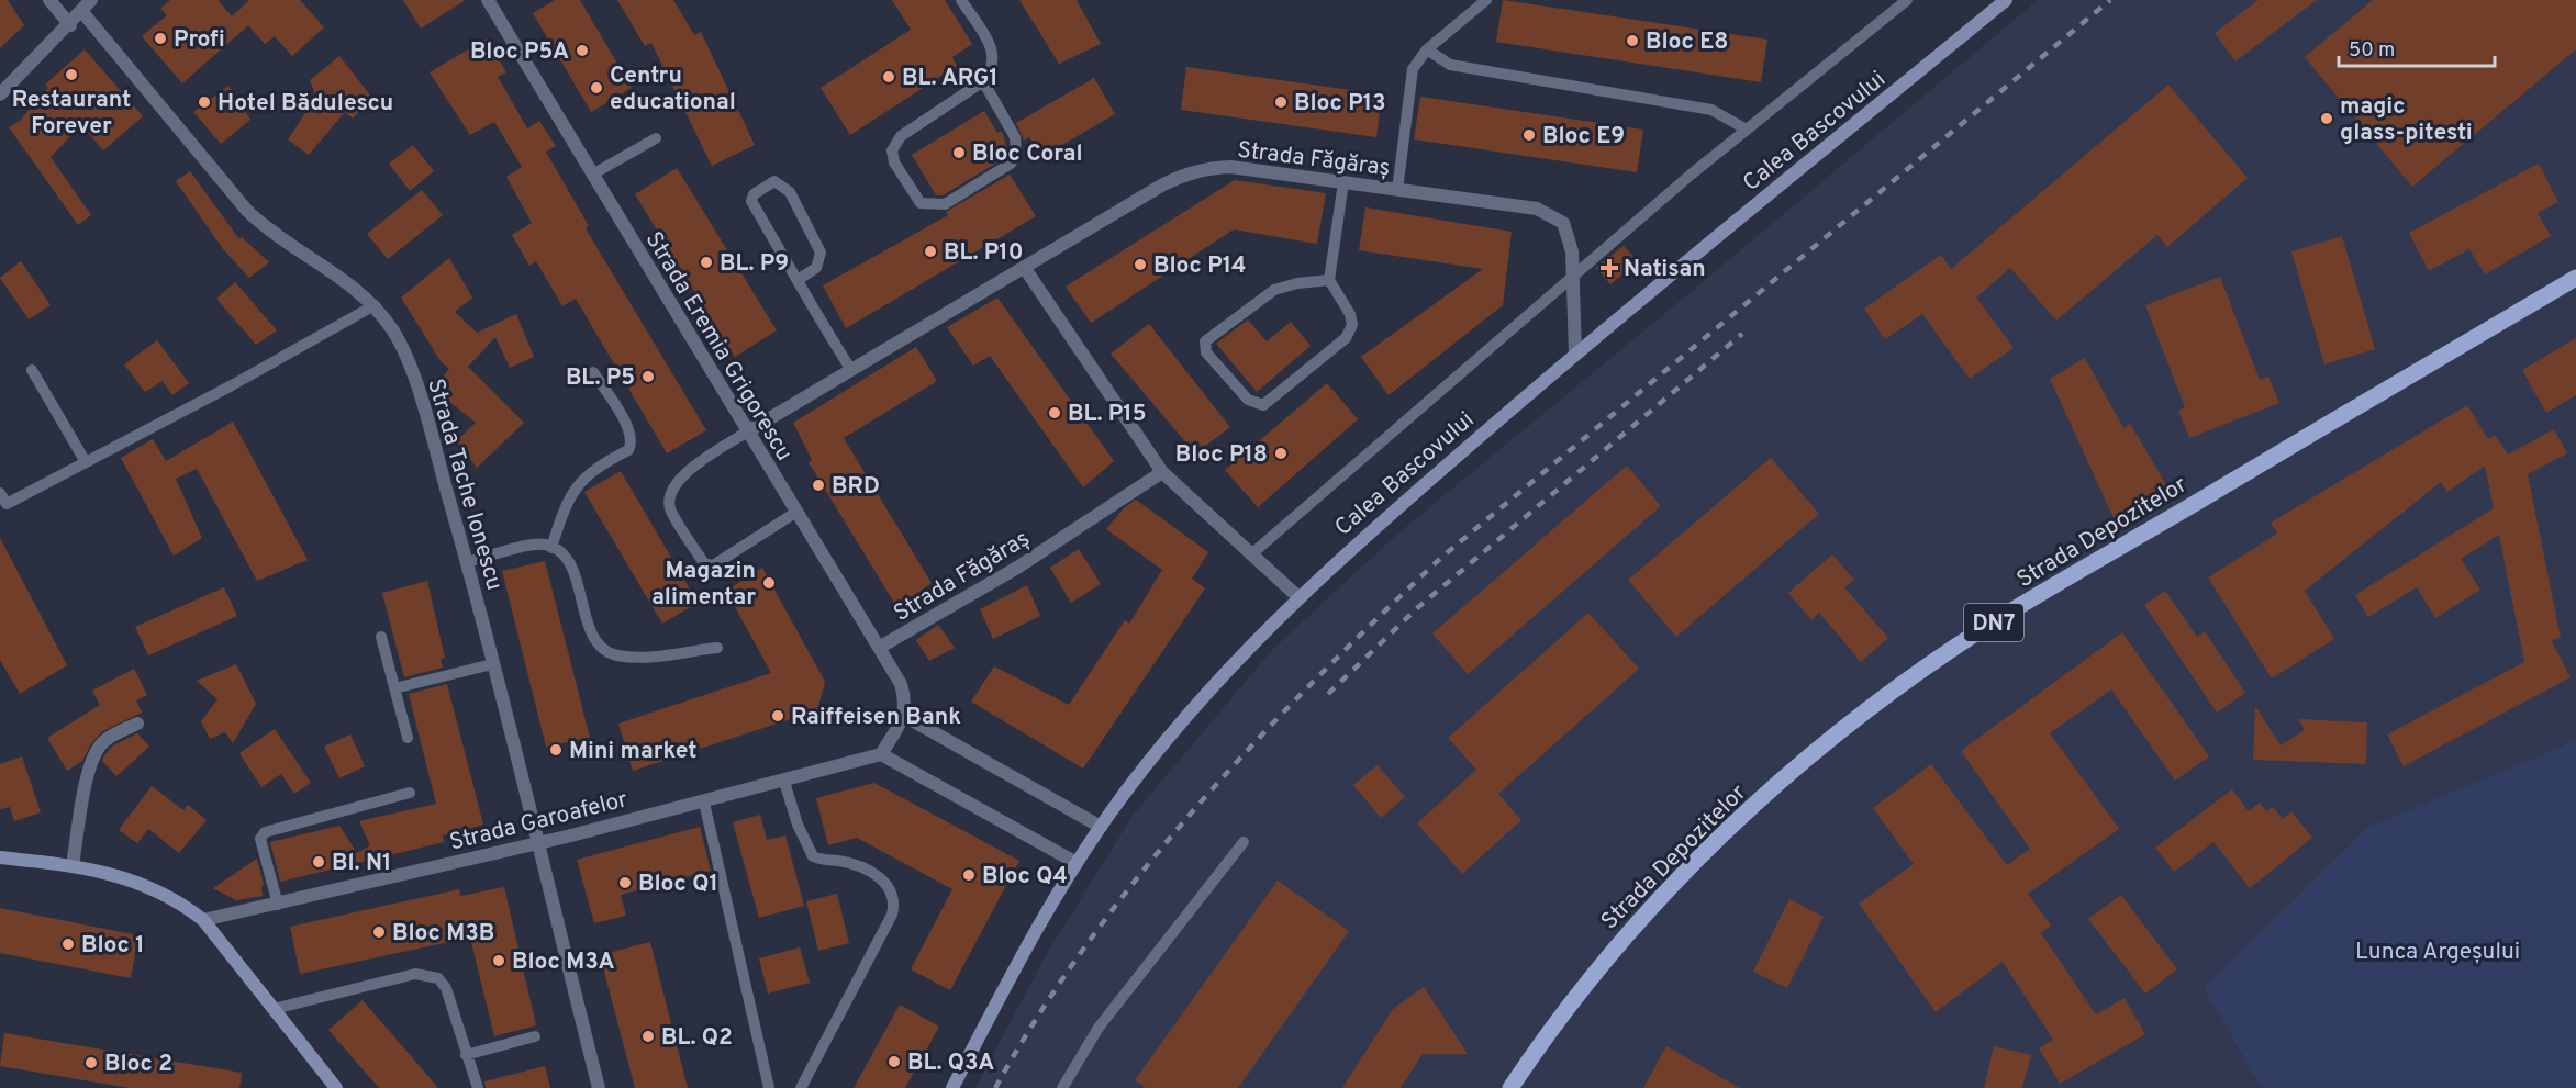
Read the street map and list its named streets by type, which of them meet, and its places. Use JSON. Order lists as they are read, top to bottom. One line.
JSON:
{"streets":{"main road":["Strada Depozitelor","DN7"],"street":["Calea Bascovului","Strada Făgăraș","Strada Eremia Grigorescu","Strada Tache Ionescu","Strada Garoafelor"]},"crossings":[["Calea Bascovului","Strada Făgăraș"],["Strada Făgăraș","Strada Eremia Grigorescu"],["Strada Tache Ionescu","Strada Garoafelor"]],"parks":["Lunca Argeșului"],"places":{"other":["Profi","Bloc E8","Bloc P5A","Restaurant Forever","BL. ARG1","Centru educational","Hotel Bădulescu","Bloc P13","magic glass-pitesti","Bloc E9","Bloc Coral","BL. P10","BL. P9","Bloc P14","BL. P5","BL. P15","Bloc P18","BRD","Magazin alimentar","Raiffeisen Bank","Mini market","Bl. N1","Bloc Q4","Bloc Q1","Bloc M3B","Bloc 1","Bloc M3A","BL. Q2","BL. Q3A","Bloc 2"],"health":["Natisan"]},"scale_bar":"50 m"}
